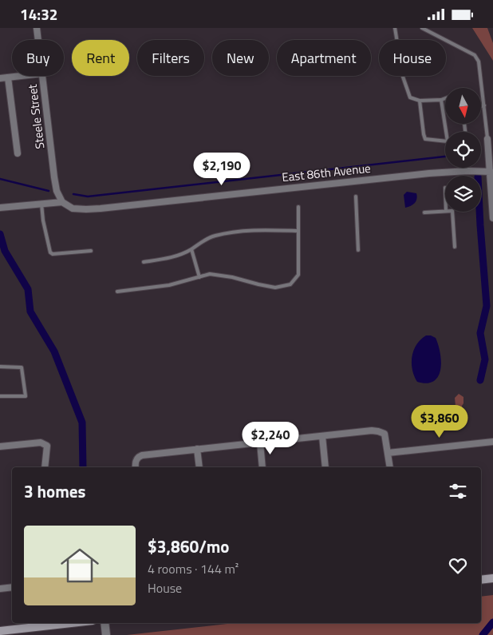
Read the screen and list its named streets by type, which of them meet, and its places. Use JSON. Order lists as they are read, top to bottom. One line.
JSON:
{"streets":{"street":["Steele Street","East 86th Avenue"]},"crossings":[["Steele Street","East 86th Avenue"]],"north":"bottom","page":{"status":"14:32","chip":["Buy","Rent","Filters","New","Apartment","House"],"price":["$2,190","$3,860","$2,240"],"heading":"3 homes","list":[{"name":"$3,860/mo","note":"4 rooms · 144 m² · House"}]}}
